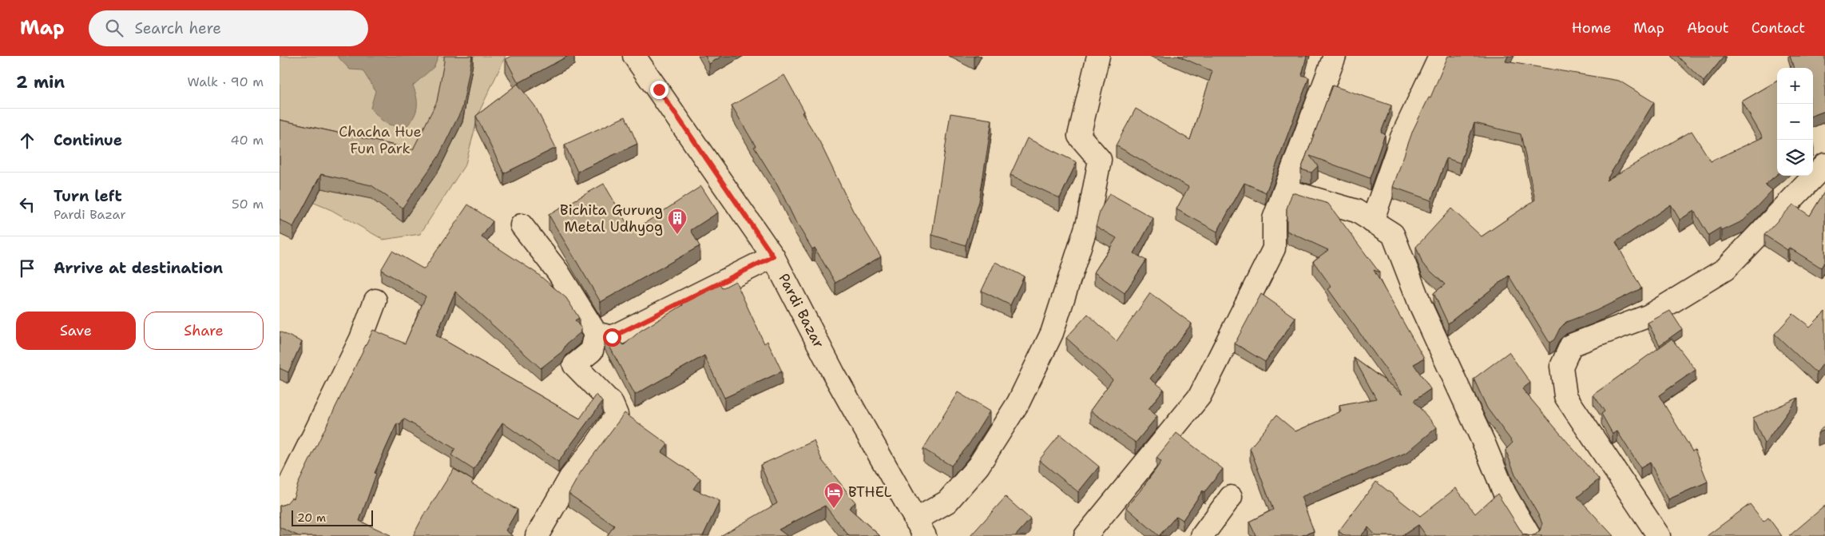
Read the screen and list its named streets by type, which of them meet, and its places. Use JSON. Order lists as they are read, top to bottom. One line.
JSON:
{"streets":{"street":["Pardi Bazar"]},"parks":["Chacha Hue Fun Park"],"places":{"building":["Bichita Gurung Metal Udhyog"],"hotel":["BTHEL"]},"scale_bar":"20 m","page":{"header":"Map","search":"Search here","nav":["Home","Map","About","Contact"],"heading":["2 min","Walk · 90 m"],"map_buttons":["+","−"],"list":[["Continue","40 m"],["Turn left","Pardi Bazar","50 m"],"Arrive at destination"],"buttons":["Save","Share"],"scale":"20 m"}}
